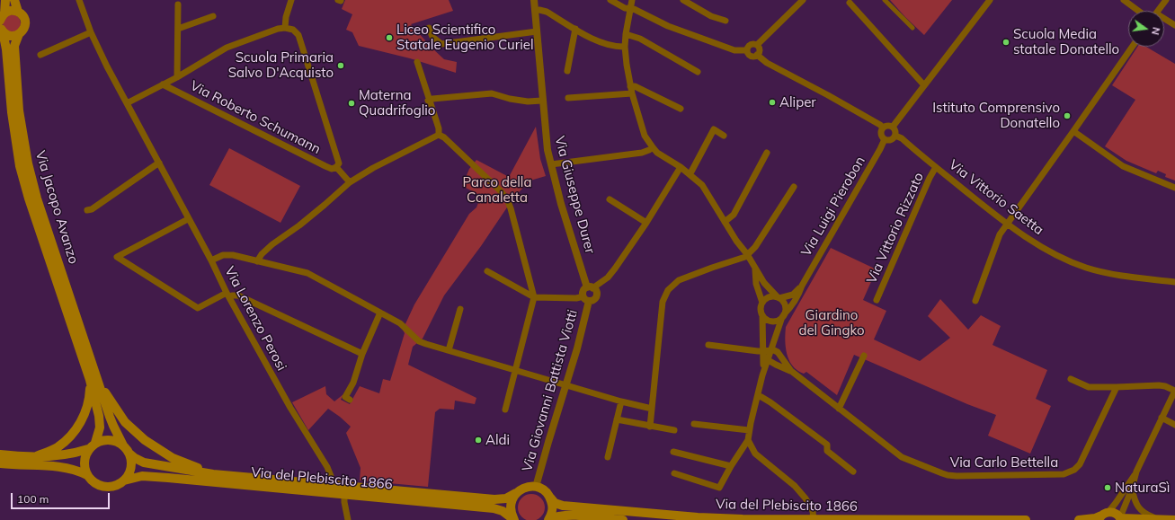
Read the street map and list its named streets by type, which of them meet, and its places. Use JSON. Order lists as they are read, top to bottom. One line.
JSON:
{"streets":{"main road":["Via Jacopo Avanzo","Via del Plebiscito 1866"],"street":["Via Roberto Schumann","Via Giuseppe Durer","Via Vittorio Saetta","Via Luigi Pierobon","Via Vittorio Rizzato","Via Lorenzo Perosi","Via Giovanni Battista Viotti","Via Carlo Bettella"]},"crossings":[["Via Giuseppe Durer","Via Giovanni Battista Viotti"],["Via Vittorio Saetta","Via Luigi Pierobon"],["Via Vittorio Saetta","Via Vittorio Rizzato"],["Via Jacopo Avanzo","Via del Plebiscito 1866"],["Via Lorenzo Perosi","Via del Plebiscito 1866"],["Via Giovanni Battista Viotti","Via del Plebiscito 1866"]],"parks":["Parco della Canaletta","Giardino del Gingko"],"places":["Liceo Scientifico Statale Eugenio Curiel","Scuola Media statale Donatello","Scuola Primaria Salvo D'Acquisto","Aliper","Materna Quadrifoglio","Istituto Comprensivo Donatello","Aldi","NaturaSì"],"scale_bar":"100 m","north":"right"}
